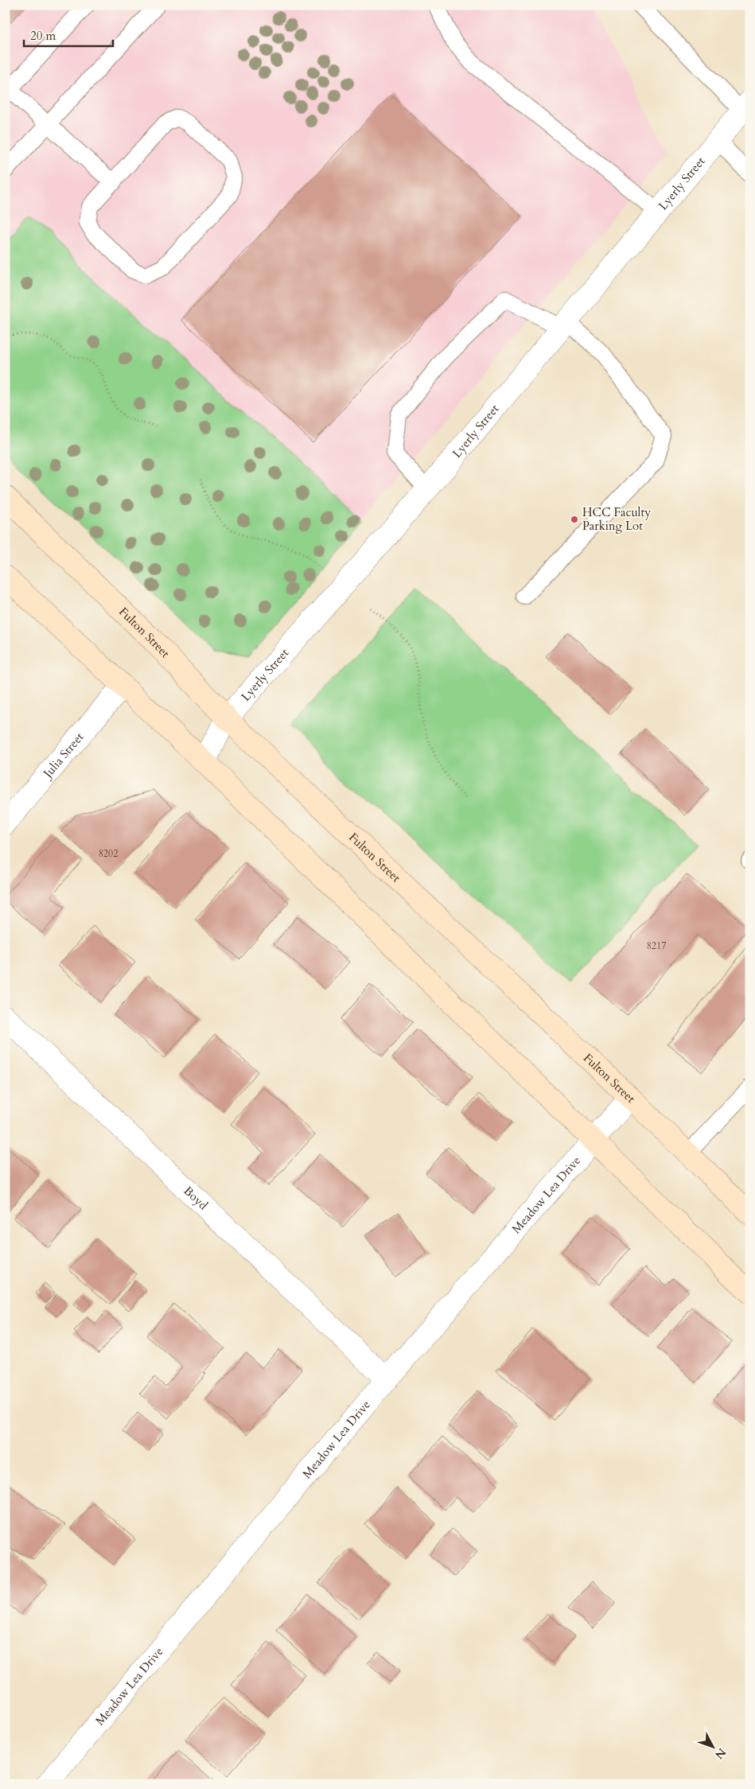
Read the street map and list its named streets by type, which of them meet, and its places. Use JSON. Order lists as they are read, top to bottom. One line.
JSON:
{"streets":{"main road":["Fulton Street"],"street":["Lyerly Street","Julia Street","Meadow Lea Drive","Boyd"]},"crossings":[["Lyerly Street","Fulton Street"],["Fulton Street","Meadow Lea Drive"],["Meadow Lea Drive","Boyd"]],"places":["HCC Faculty Parking Lot"],"house_numbers":["8202","8217"],"scale_bar":"20 m","north":"bottom right"}
